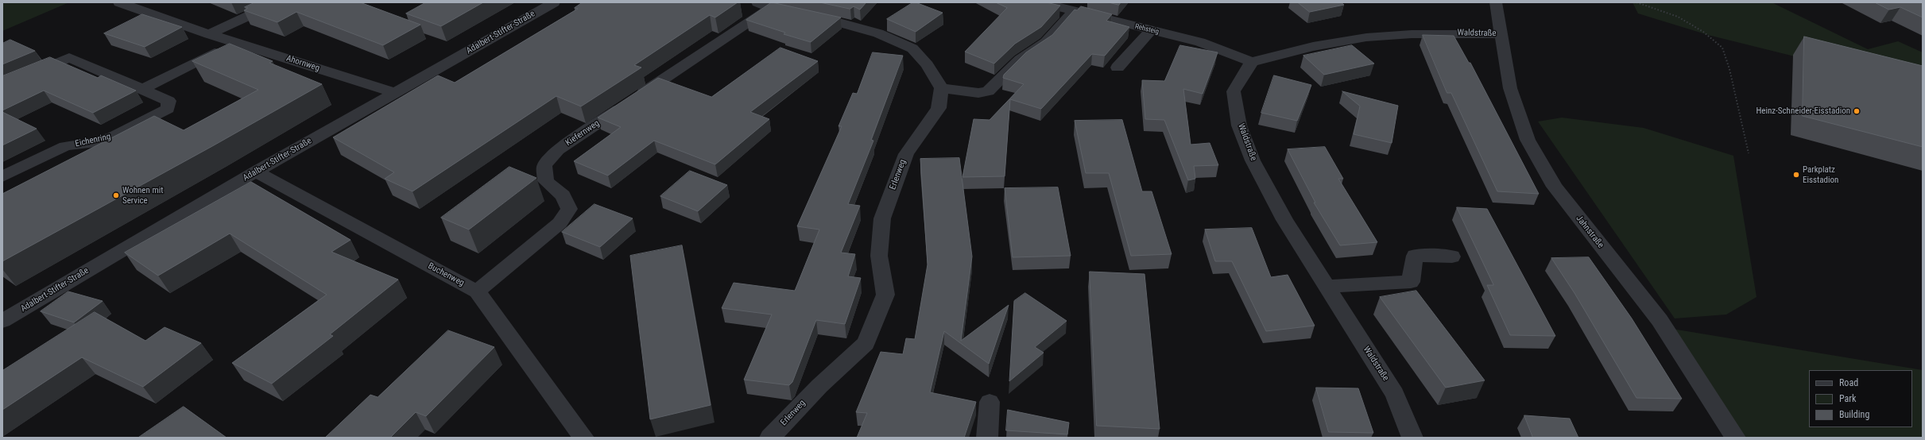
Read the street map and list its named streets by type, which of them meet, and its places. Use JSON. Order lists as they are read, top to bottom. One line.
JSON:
{"streets":{"street":["Rehsteig","Adalbert-Stifter-Straße","Waldstraße","Ahornweg","Kiefernweg","Eichenring","Erlenweg","Jahnstraße","Buchenweg"]},"crossings":[["Rehsteig","Waldstraße"],["Adalbert-Stifter-Straße","Ahornweg"],["Adalbert-Stifter-Straße","Buchenweg"],["Waldstraße","Jahnstraße"],["Kiefernweg","Buchenweg"]],"places":["Heinz-Schneider-Eisstadion","Parkplatz Eisstadion","Wohnen mit Service"],"legend":["Road","Park","Building"]}
